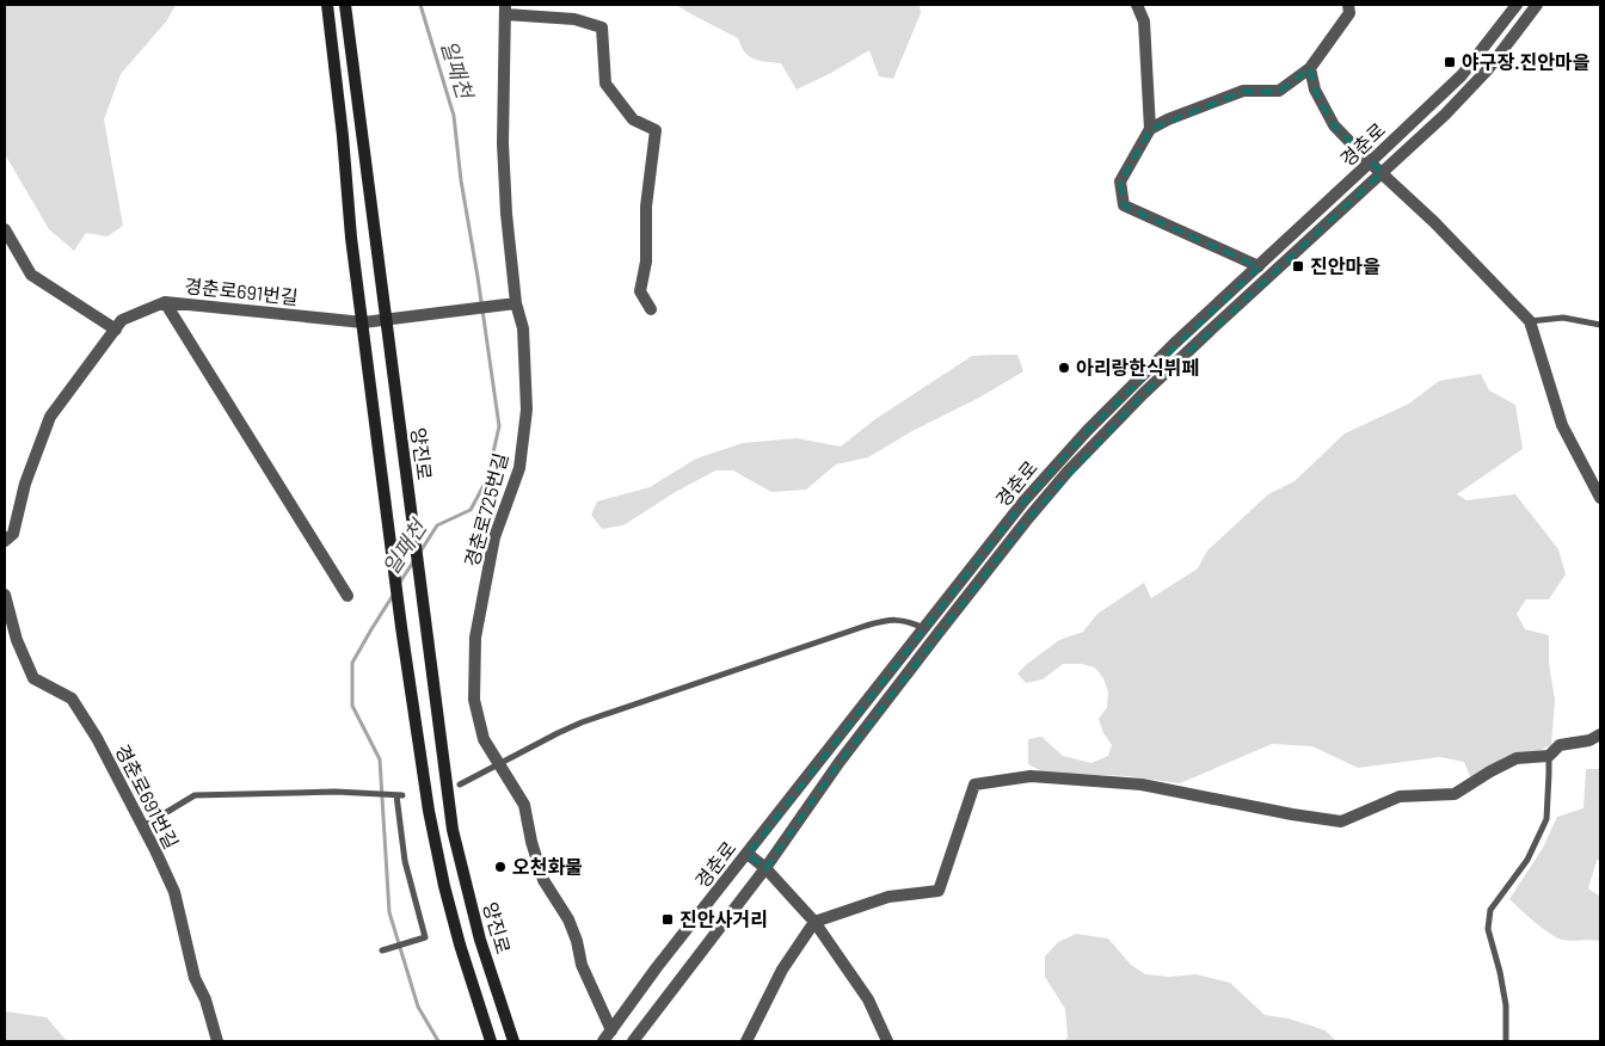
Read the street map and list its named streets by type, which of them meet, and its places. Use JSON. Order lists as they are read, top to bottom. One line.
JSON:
{"streets":{"main road":["양진로"],"street":["경춘로","경춘로691번길","경춘로725번길"]},"crossings":[["경춘로","경춘로725번길"],["경춘로691번길","양진로"],["경춘로691번길","경춘로725번길"]],"water":["일패천"],"places":{"transit":["야구장.진안마을","진안마을","진안사거리"],"other":["아리랑한식뷔페","오천화물"]}}
